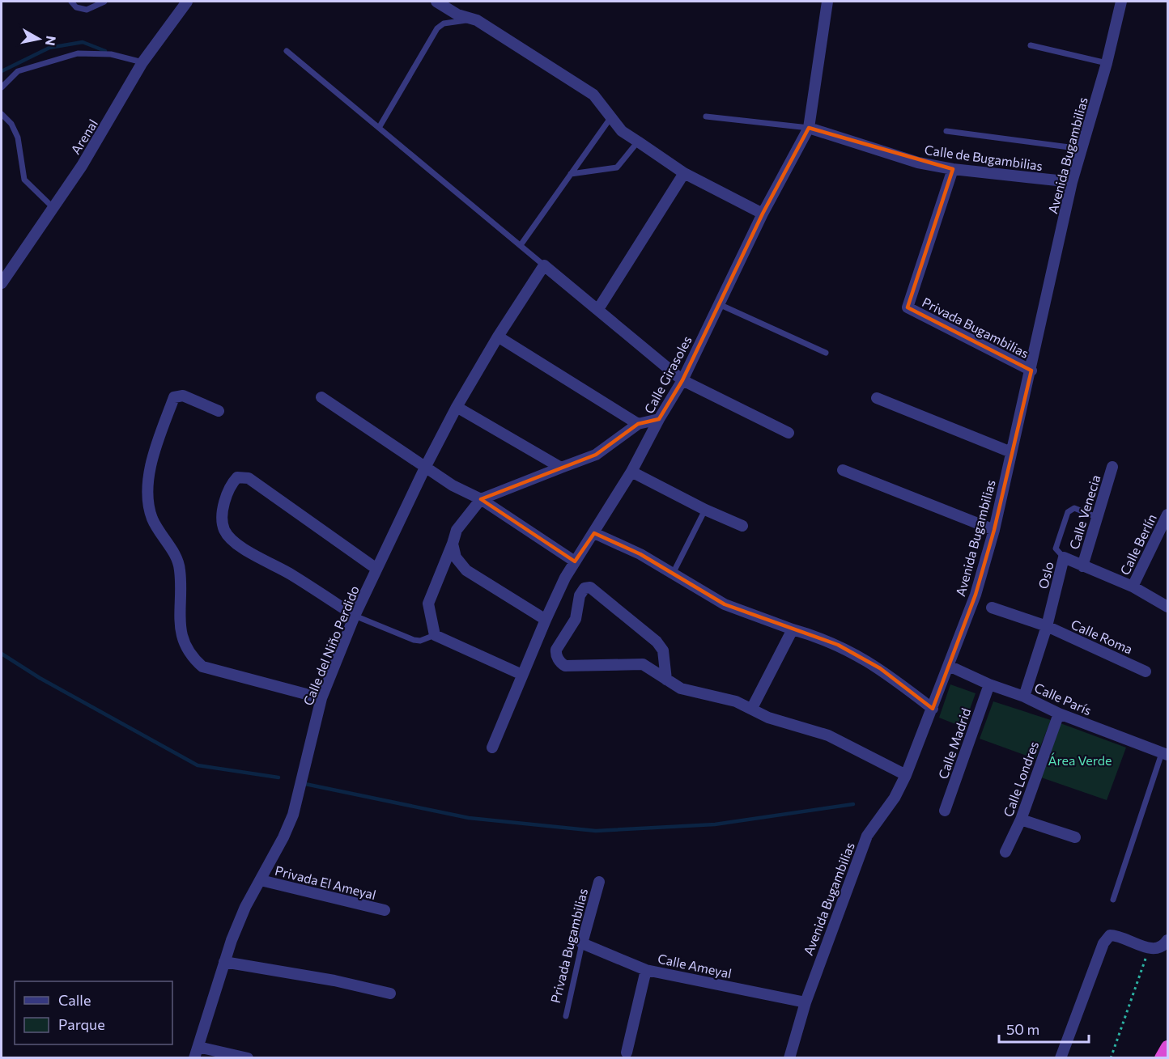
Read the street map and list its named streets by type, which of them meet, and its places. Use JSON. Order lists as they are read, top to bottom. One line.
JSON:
{"streets":{"street":["Arenal","Avenida Bugambilias","Calle de Bugambilias","Privada Bugambilias","Calle Girasoles","Calle Venecia","Calle Berlín","Oslo","Calle Roma","Calle del Niño Perdido","Calle París","Calle Madrid","Calle Londres","Privada El Ameyal","Calle Ameyal"]},"crossings":[["Avenida Bugambilias","Calle de Bugambilias"],["Avenida Bugambilias","Privada Bugambilias"],["Avenida Bugambilias","Calle París"],["Avenida Bugambilias","Calle Ameyal"],["Calle de Bugambilias","Privada Bugambilias"],["Calle de Bugambilias","Calle Girasoles"],["Privada Bugambilias","Calle Ameyal"],["Calle Venecia","Oslo"],["Calle Berlín","Oslo"],["Oslo","Calle Roma"],["Calle del Niño Perdido","Privada El Ameyal"],["Calle París","Calle Madrid"],["Calle París","Calle Londres"]],"parks":["Área Verde"],"legend":["Calle","Parque"],"scale_bar":"50 m","north":"right"}
